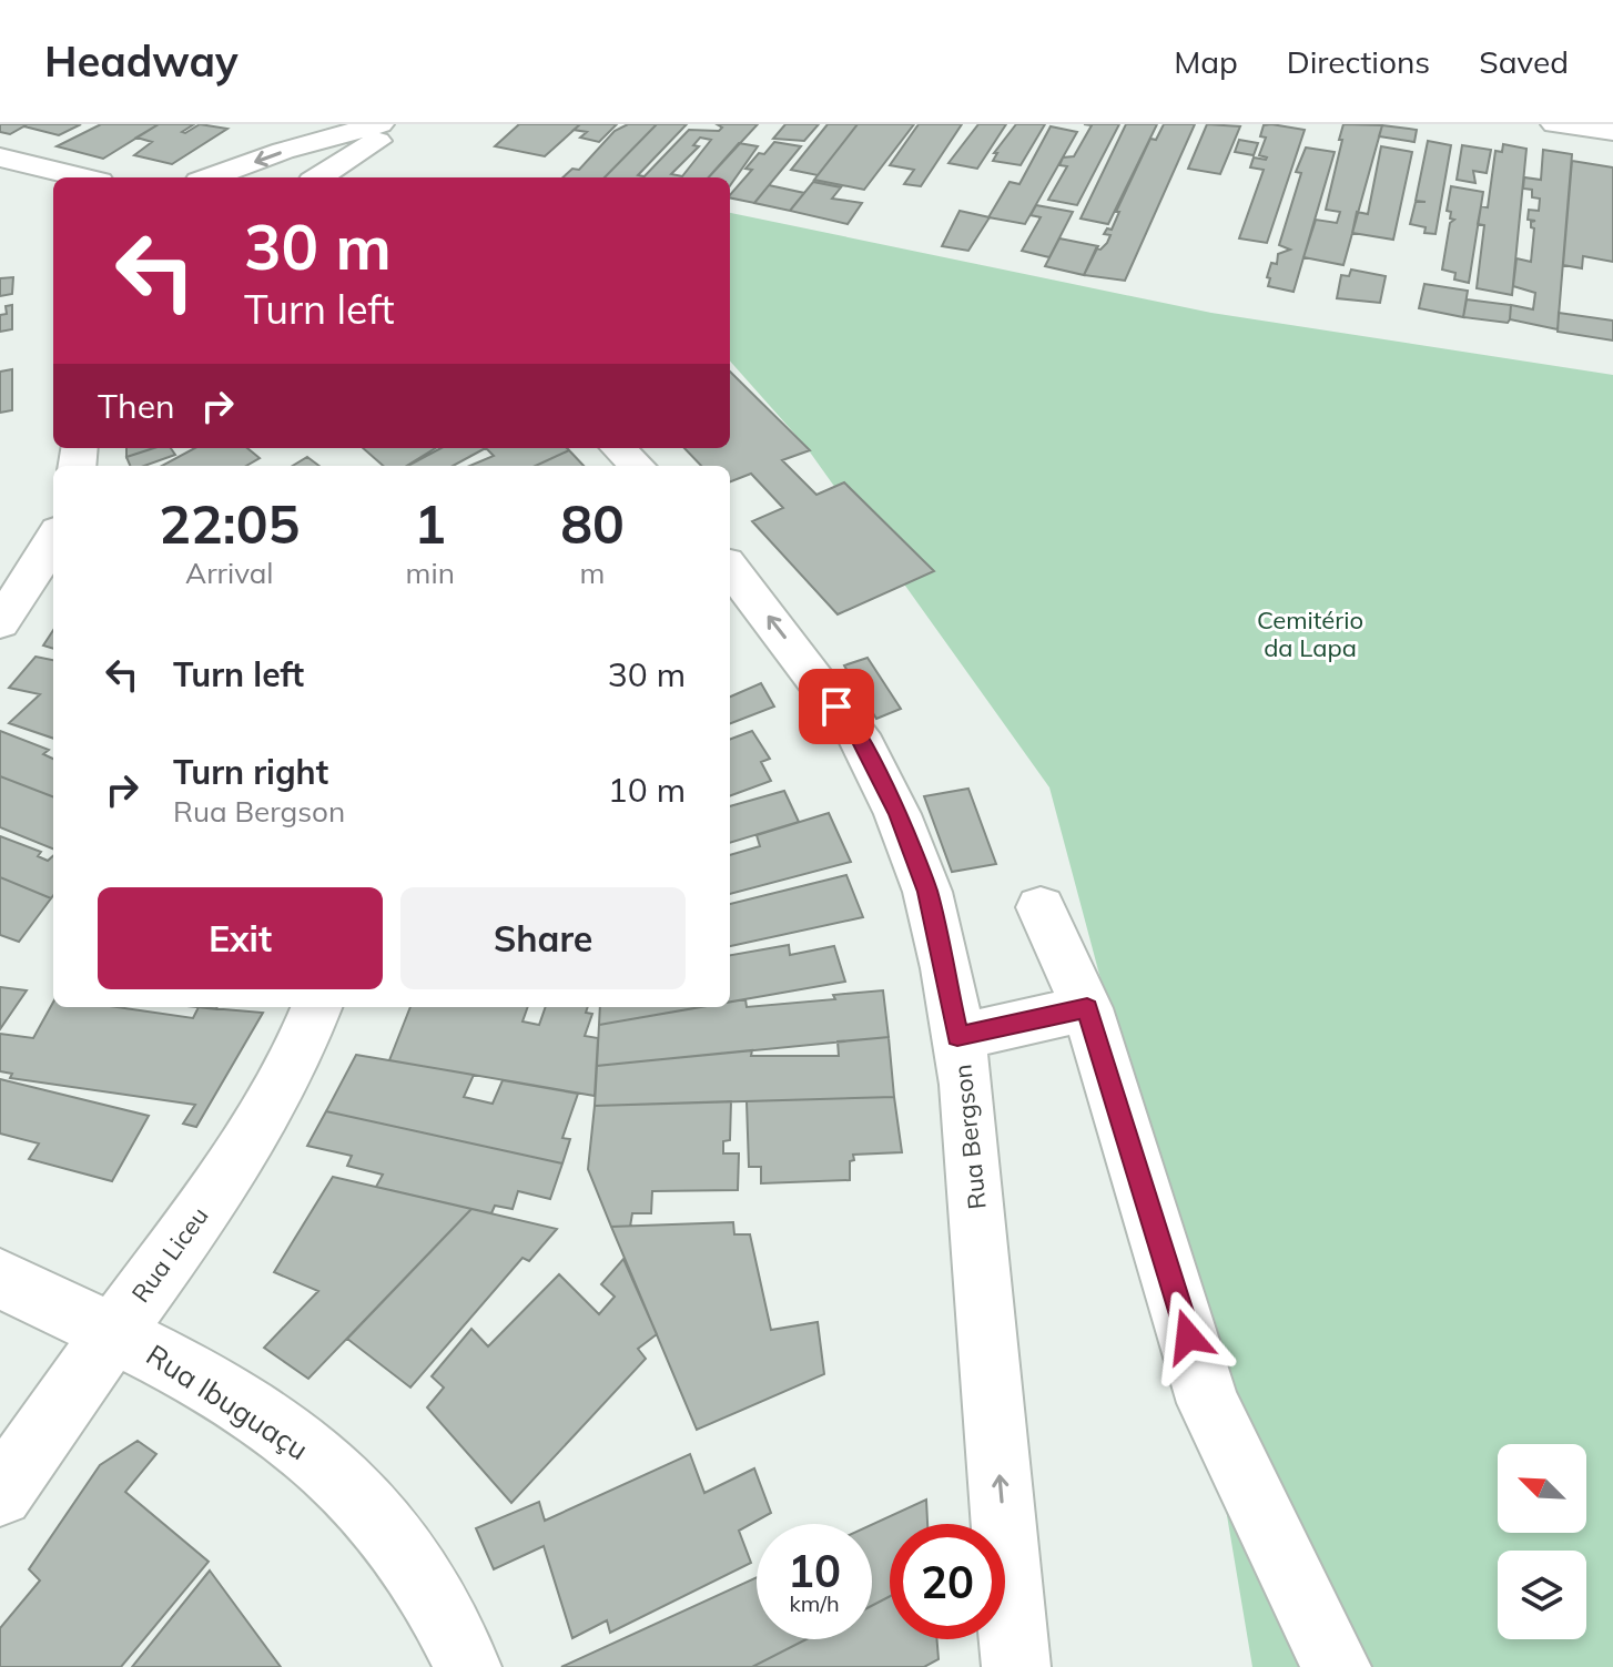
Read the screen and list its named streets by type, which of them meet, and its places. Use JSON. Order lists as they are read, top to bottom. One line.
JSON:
{"streets":{"street":["Rua Bergson","Rua Liceu","Rua Ibuguaçu"]},"crossings":[["Rua Liceu","Rua Ibuguaçu"]],"parks":["Cemitério da Lapa"],"north":"top left","page":{"header":"Headway","nav":["Map","Directions","Saved"],"turn":["30 m","Turn left"],"then":"Then","eta":["22:05","Arrival","1","min","80","m"],"list":[{"name":"Turn left","value":"30 m"},{"name":"Turn right","note":"Rua Bergson","value":"10 m"}],"buttons":["Exit","Share"],"speed":"10 km/h","limit":"20"}}
